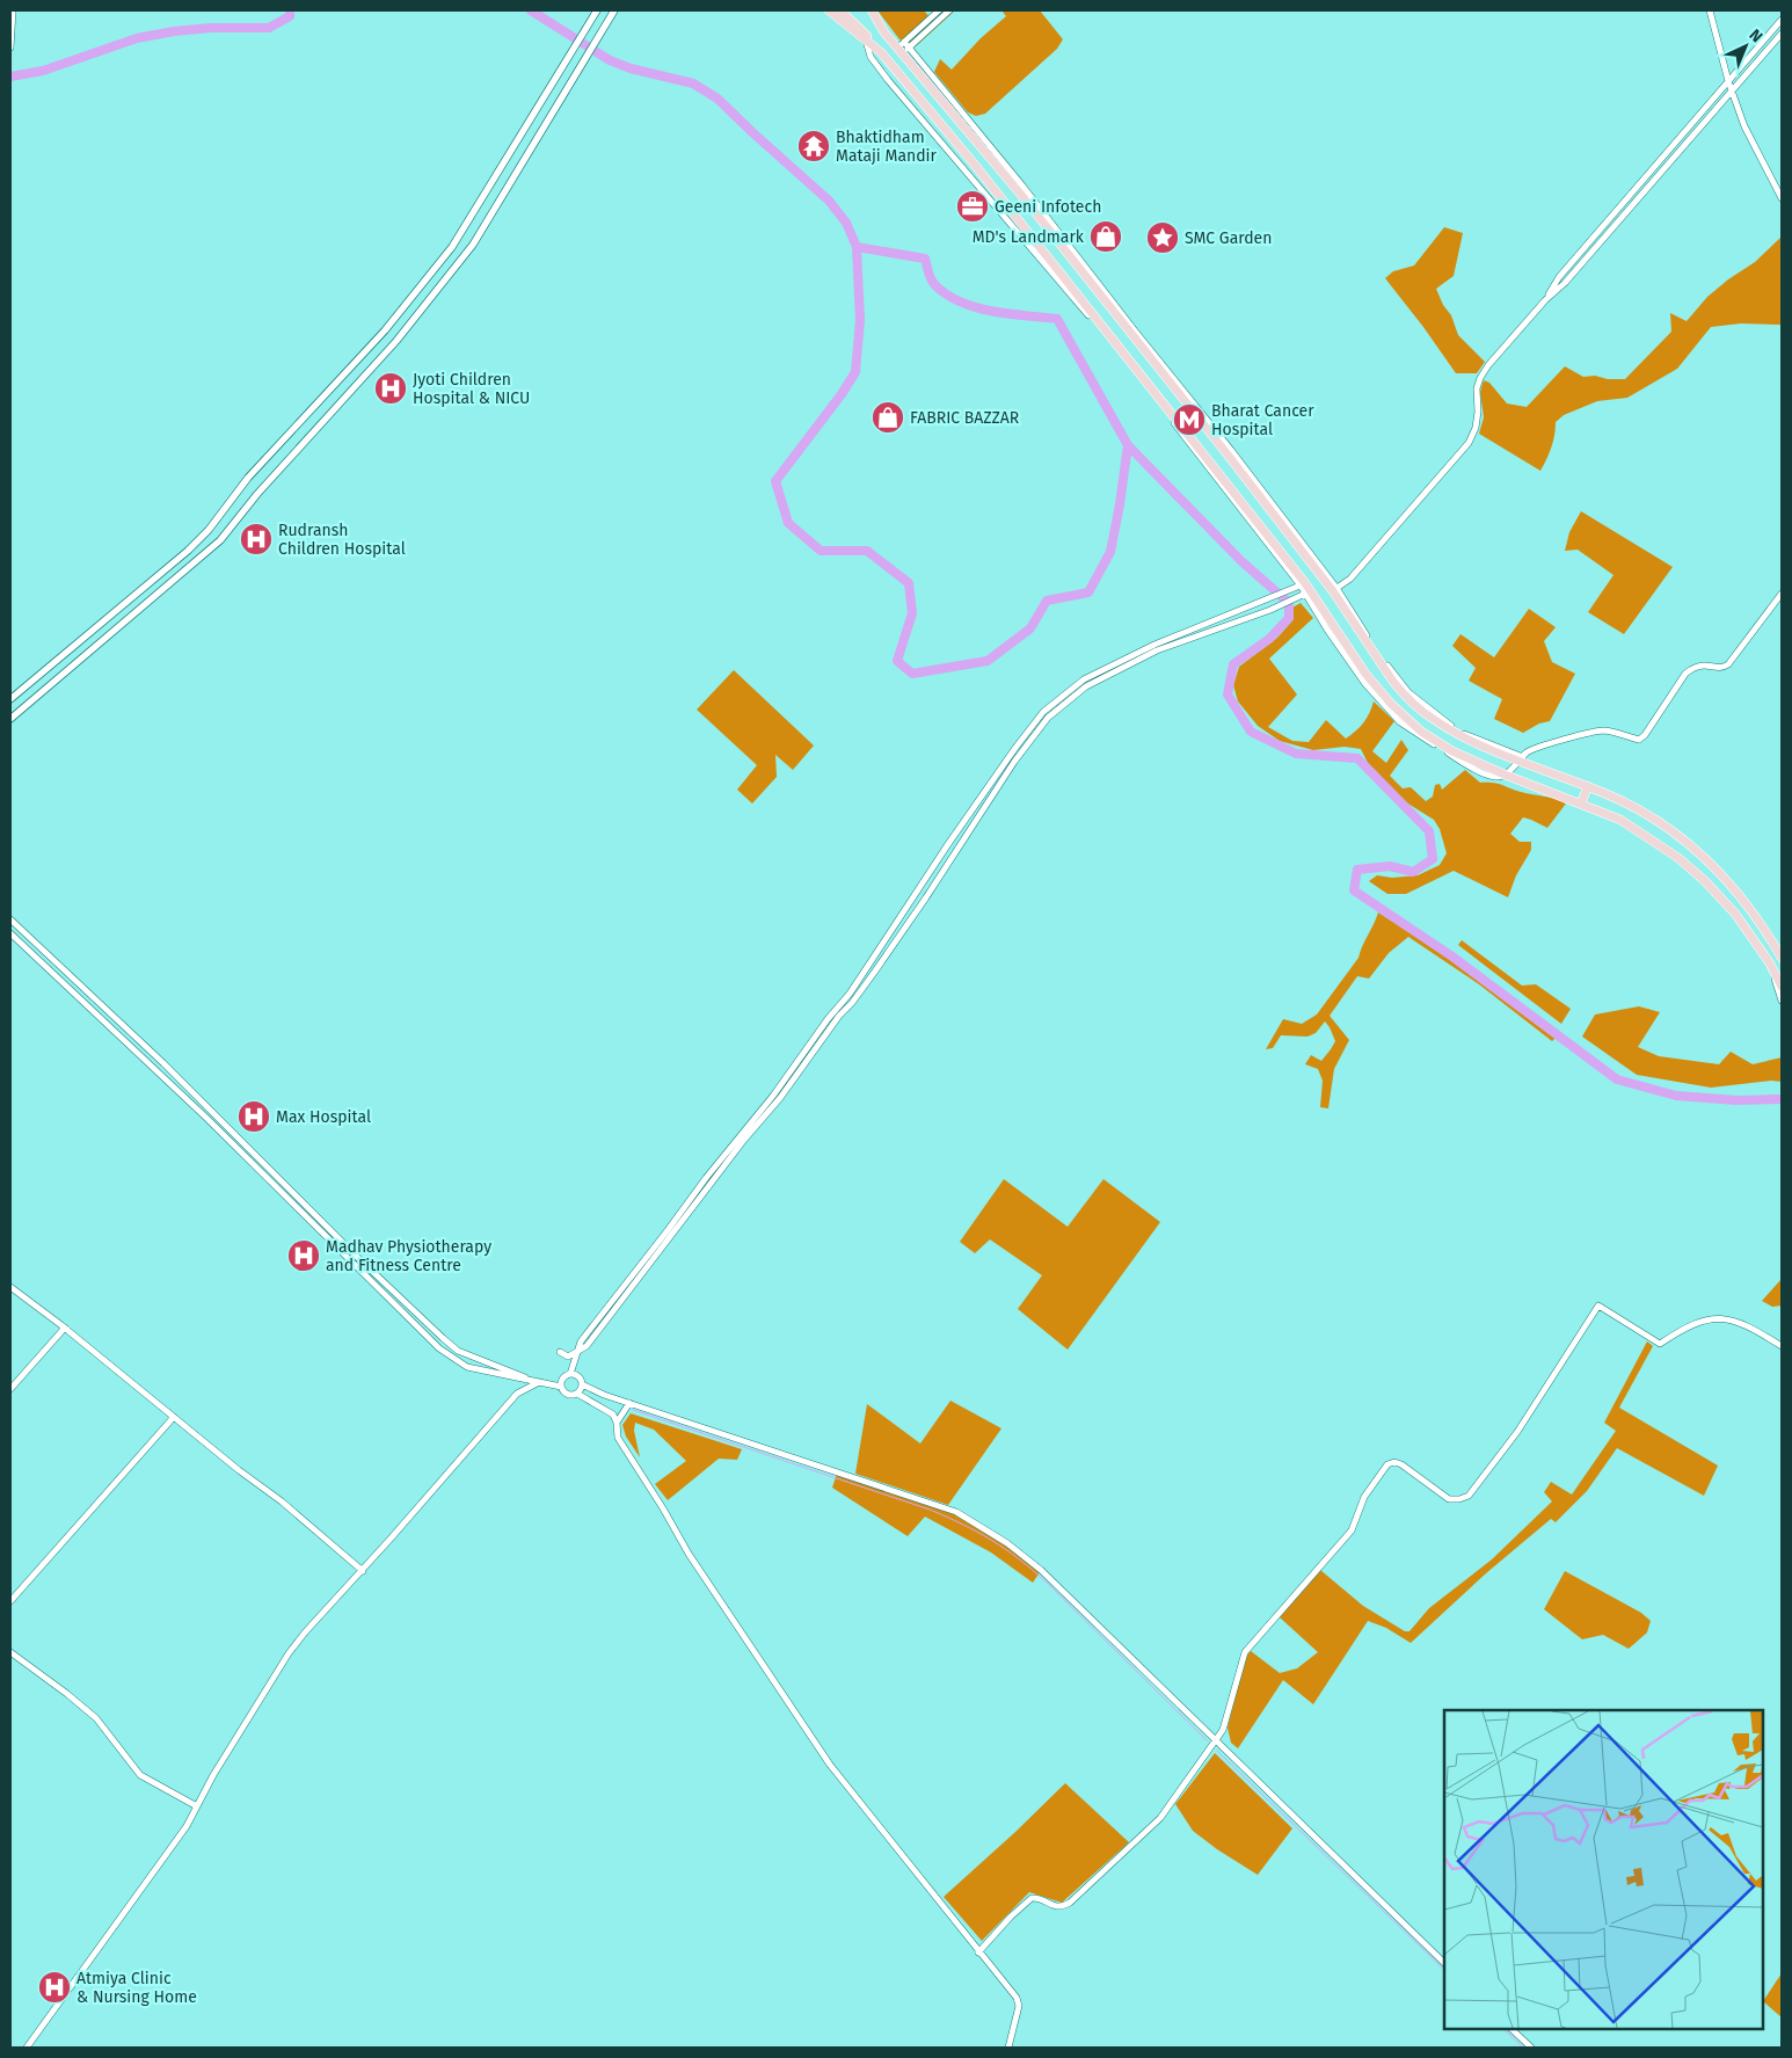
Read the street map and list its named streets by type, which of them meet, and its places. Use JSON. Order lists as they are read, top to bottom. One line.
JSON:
{"places":{"temple":["Bhaktidham Mataji Mandir"],"office":["Geeni Infotech"],"shop":["MD's Landmark","FABRIC BAZZAR"],"place":["SMC Garden"],"hospital":["Jyoti Children Hospital & NICU","Rudransh Children Hospital","Max Hospital","Madhav Physiotherapy and Fitness Centre","Atmiya Clinic & Nursing Home"],"metro station":["Bharat Cancer Hospital"]},"north":"top right"}
